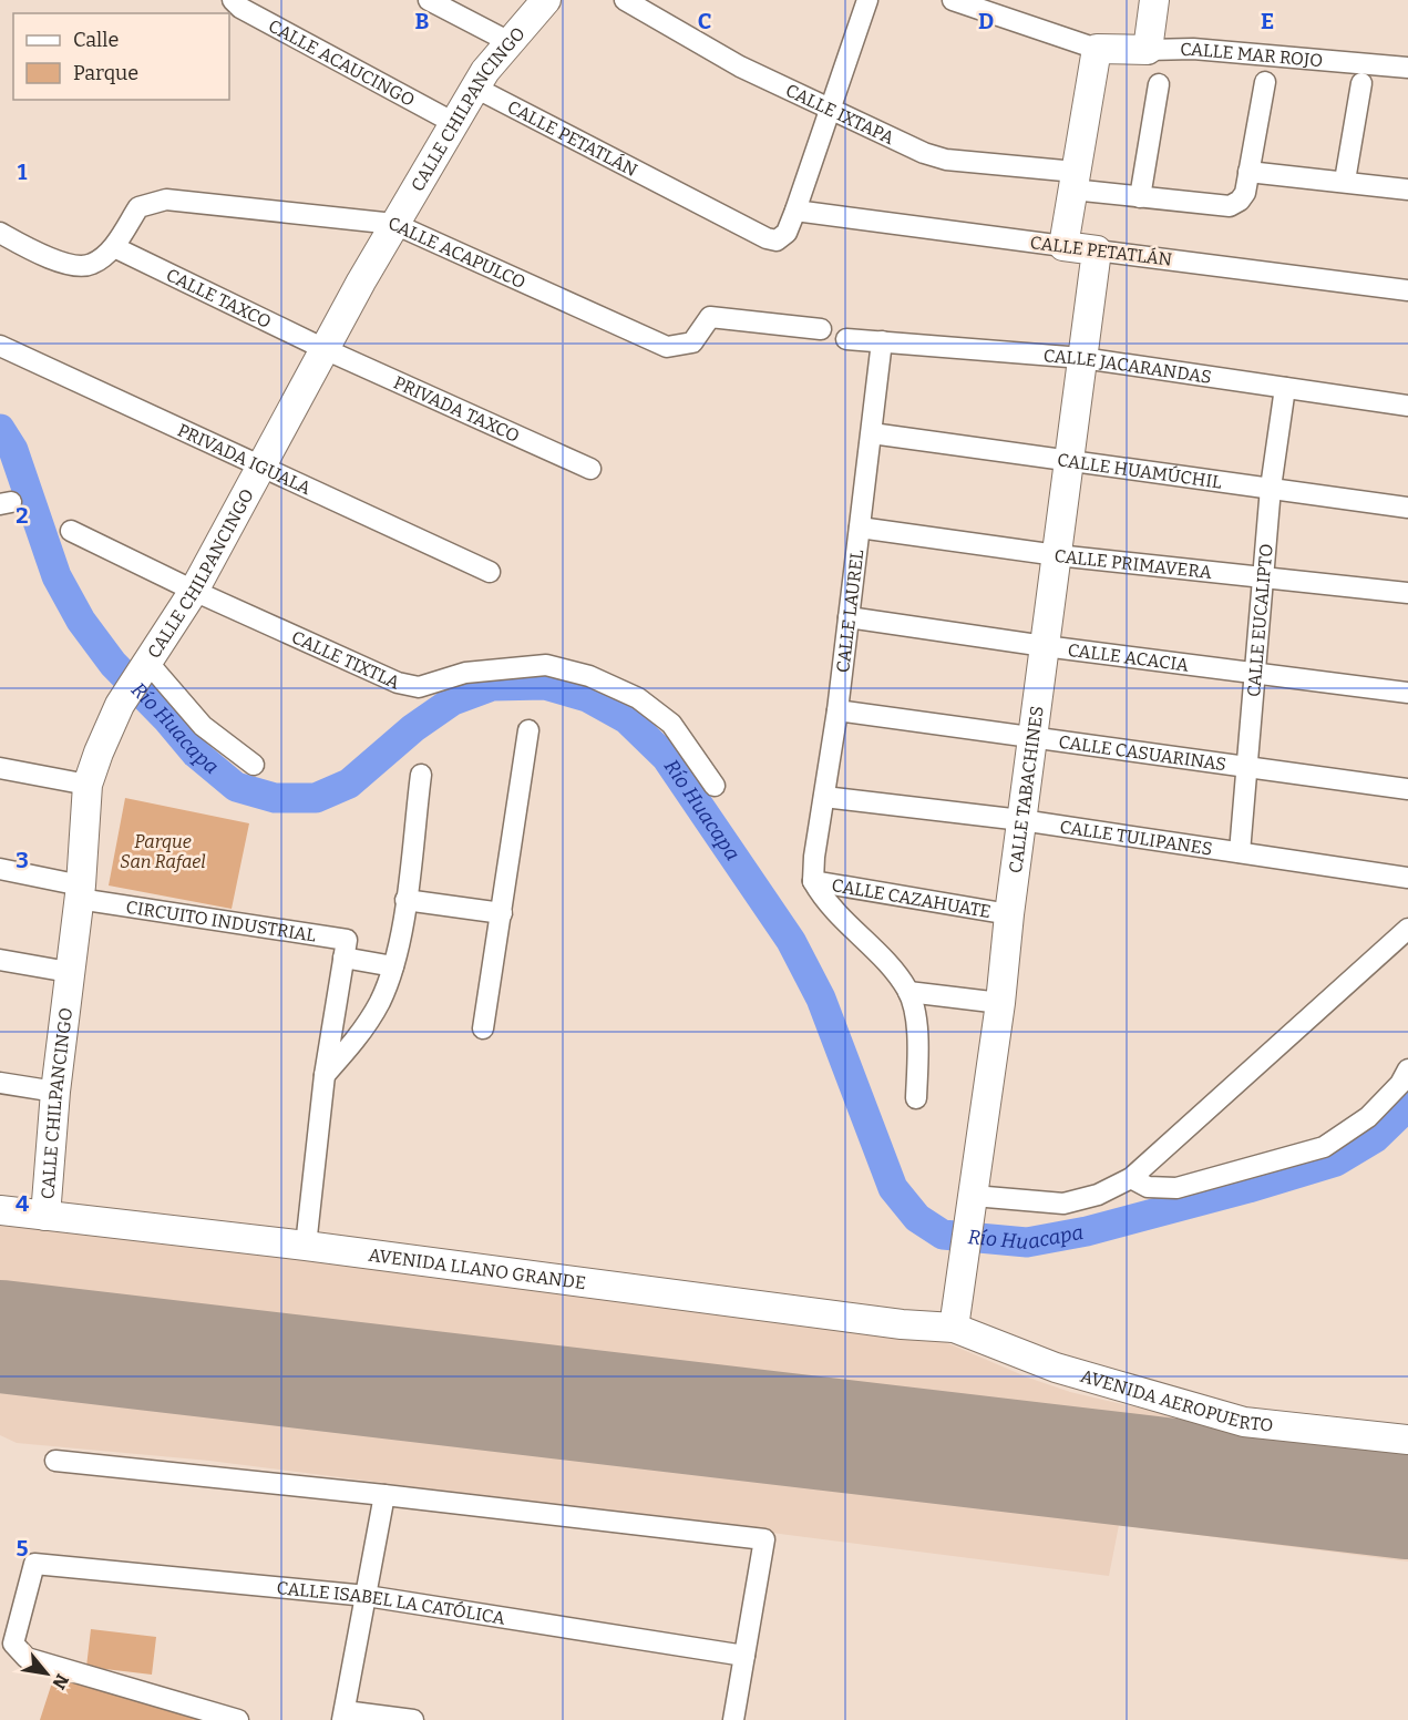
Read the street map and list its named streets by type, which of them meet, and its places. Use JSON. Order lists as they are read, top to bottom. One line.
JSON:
{"streets":{"street":["CALLE MAR ROJO","CALLE ACAUCINGO","CALLE CHILPANCINGO","CALLE IXTAPA","CALLE PETATLÁN","CALLE ACAPULCO","CALLE TAXCO","CALLE JACARANDAS","PRIVADA TAXCO","PRIVADA IGUALA","CALLE HUAMÚCHIL","CALLE PRIMAVERA","CALLE LAUREL","CALLE EUCALIPTO","CALLE ACACIA","CALLE TIXTLA","CALLE CASUARINAS","CALLE TABACHINES","CALLE TULIPANES","CALLE CAZAHUATE","CIRCUITO INDUSTRIAL","AVENIDA LLANO GRANDE","AVENIDA AEROPUERTO","CALLE ISABEL LA CATÓLICA"]},"crossings":[["CALLE ACAUCINGO","CALLE CHILPANCINGO"],["CALLE CHILPANCINGO","CALLE PETATLÁN"],["CALLE CHILPANCINGO","CALLE ACAPULCO"],["CALLE CHILPANCINGO","CALLE TAXCO"],["CALLE CHILPANCINGO","PRIVADA TAXCO"],["CALLE CHILPANCINGO","PRIVADA IGUALA"],["CALLE CHILPANCINGO","CALLE TIXTLA"],["CALLE CHILPANCINGO","CIRCUITO INDUSTRIAL"],["CALLE CHILPANCINGO","AVENIDA LLANO GRANDE"],["CALLE PETATLÁN","CALLE TABACHINES"],["CALLE ACAPULCO","CALLE TAXCO"],["CALLE TAXCO","PRIVADA TAXCO"],["CALLE JACARANDAS","CALLE LAUREL"],["CALLE JACARANDAS","CALLE EUCALIPTO"],["CALLE JACARANDAS","CALLE TABACHINES"],["CALLE HUAMÚCHIL","CALLE LAUREL"],["CALLE HUAMÚCHIL","CALLE EUCALIPTO"],["CALLE HUAMÚCHIL","CALLE TABACHINES"],["CALLE PRIMAVERA","CALLE LAUREL"],["CALLE PRIMAVERA","CALLE EUCALIPTO"],["CALLE PRIMAVERA","CALLE TABACHINES"],["CALLE LAUREL","CALLE ACACIA"],["CALLE LAUREL","CALLE CASUARINAS"],["CALLE LAUREL","CALLE TULIPANES"],["CALLE LAUREL","CALLE CAZAHUATE"],["CALLE EUCALIPTO","CALLE ACACIA"],["CALLE EUCALIPTO","CALLE CASUARINAS"],["CALLE EUCALIPTO","CALLE TULIPANES"],["CALLE ACACIA","CALLE TABACHINES"],["CALLE CASUARINAS","CALLE TABACHINES"],["CALLE TABACHINES","CALLE TULIPANES"],["CALLE TABACHINES","CALLE CAZAHUATE"],["CALLE TABACHINES","AVENIDA LLANO GRANDE"],["CALLE TABACHINES","AVENIDA AEROPUERTO"],["AVENIDA LLANO GRANDE","AVENIDA AEROPUERTO"]],"water":["Río Huacapa"],"parks":["Parque San Rafael"],"legend":["Calle","Parque"],"north":"bottom right","grid":{"columns":["B","C","D","E"],"rows":["1","2","3","4","5"]}}
